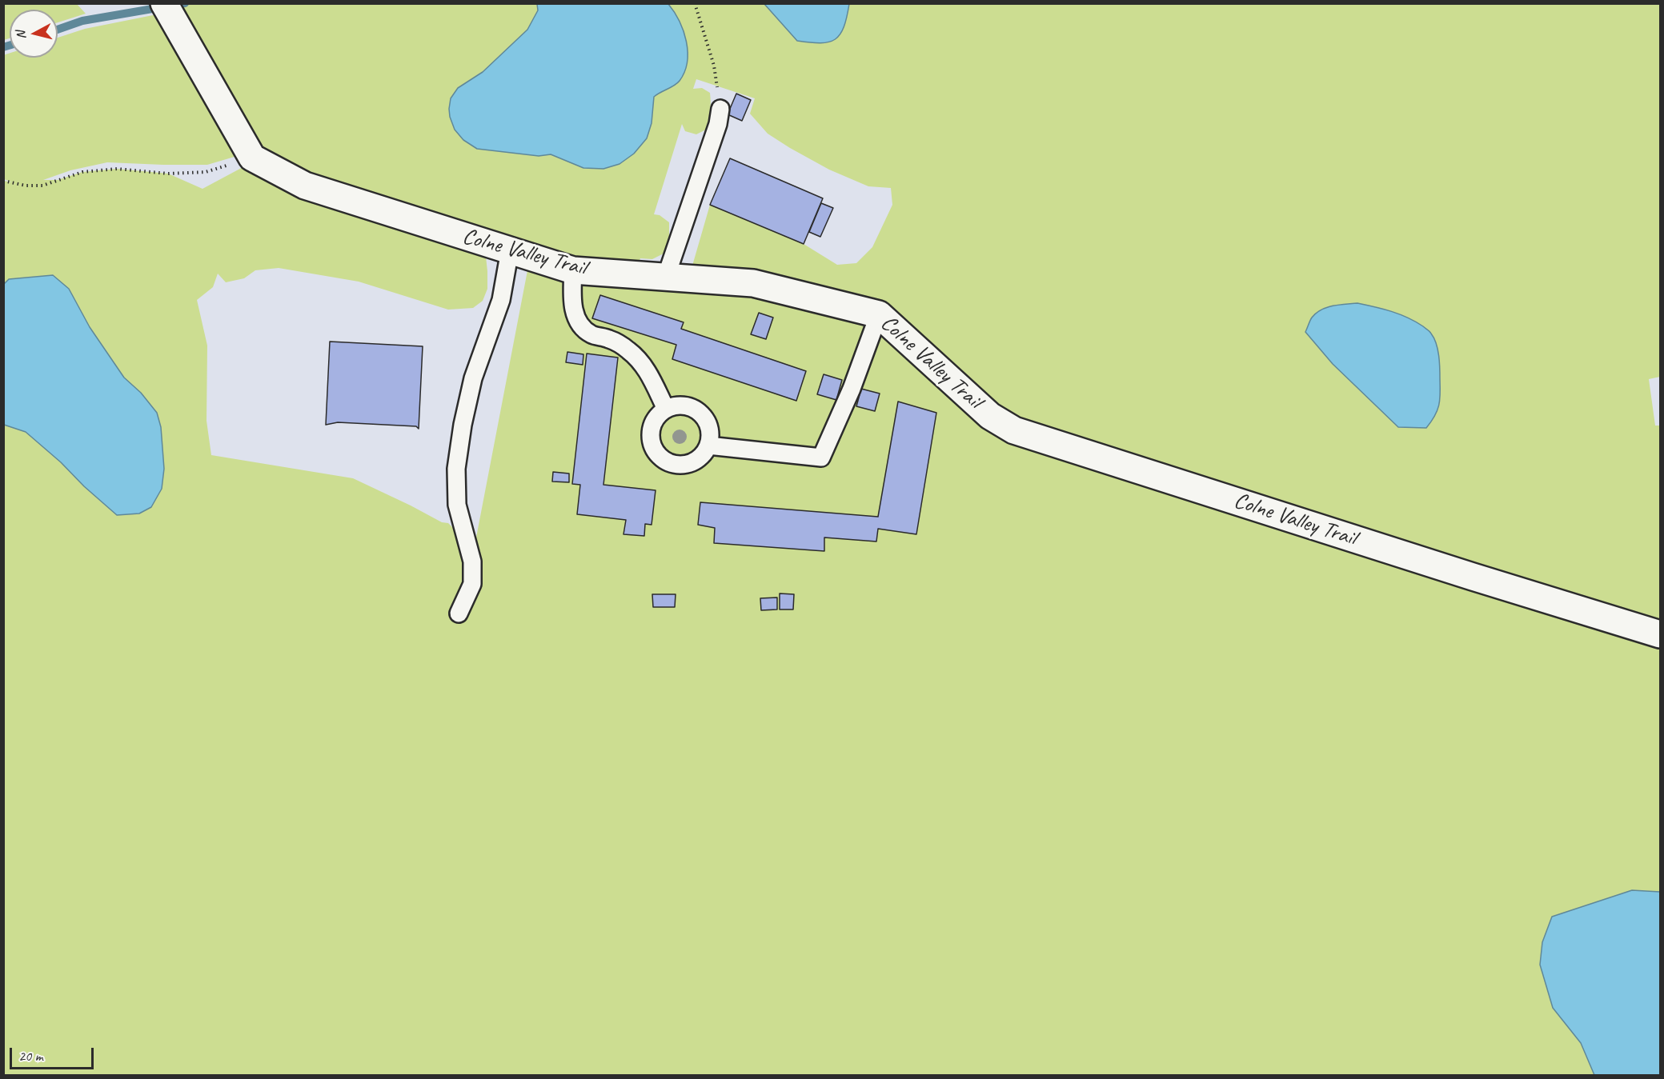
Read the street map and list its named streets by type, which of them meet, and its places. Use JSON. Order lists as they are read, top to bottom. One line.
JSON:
{"streets":{"street":["Colne Valley Trail"]},"scale_bar":"20 m","north":"left"}
